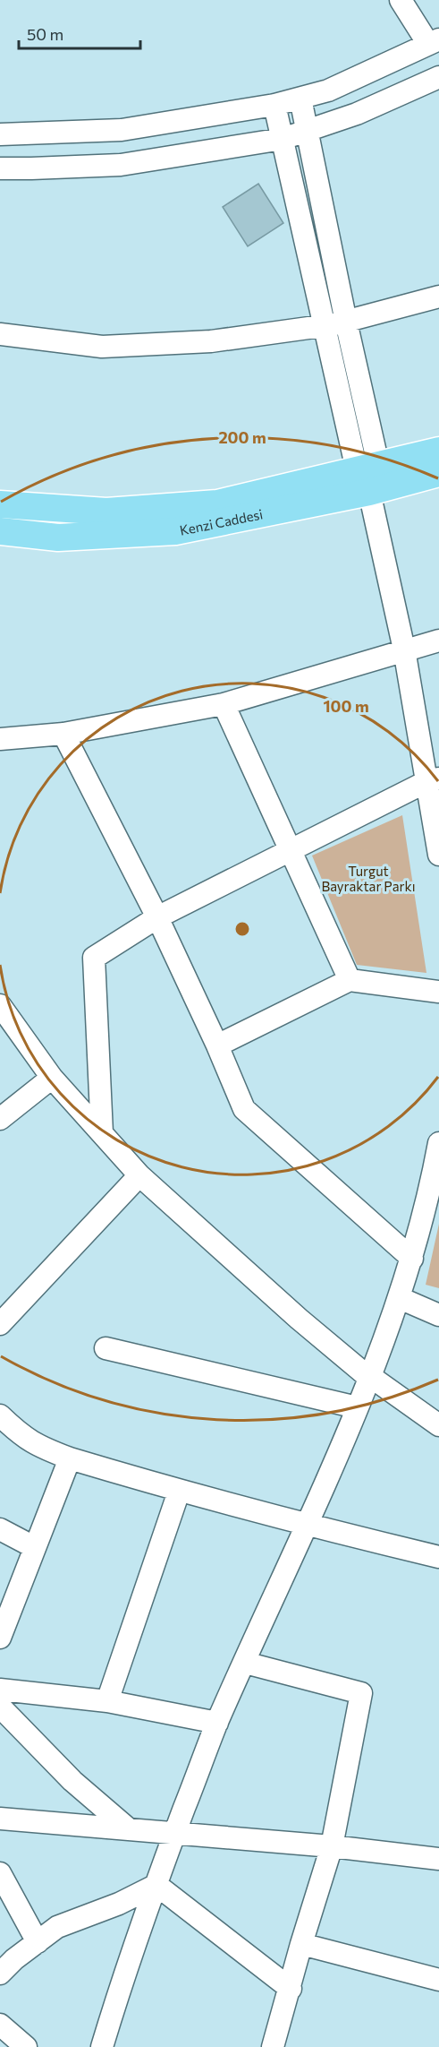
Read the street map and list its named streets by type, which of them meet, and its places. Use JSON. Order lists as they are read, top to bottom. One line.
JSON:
{"streets":{"main road":["Kenzi Caddesi"]},"parks":["Turgut Bayraktar Parkı"],"scale_bar":"50 m","rings":["200 m","100 m"]}
